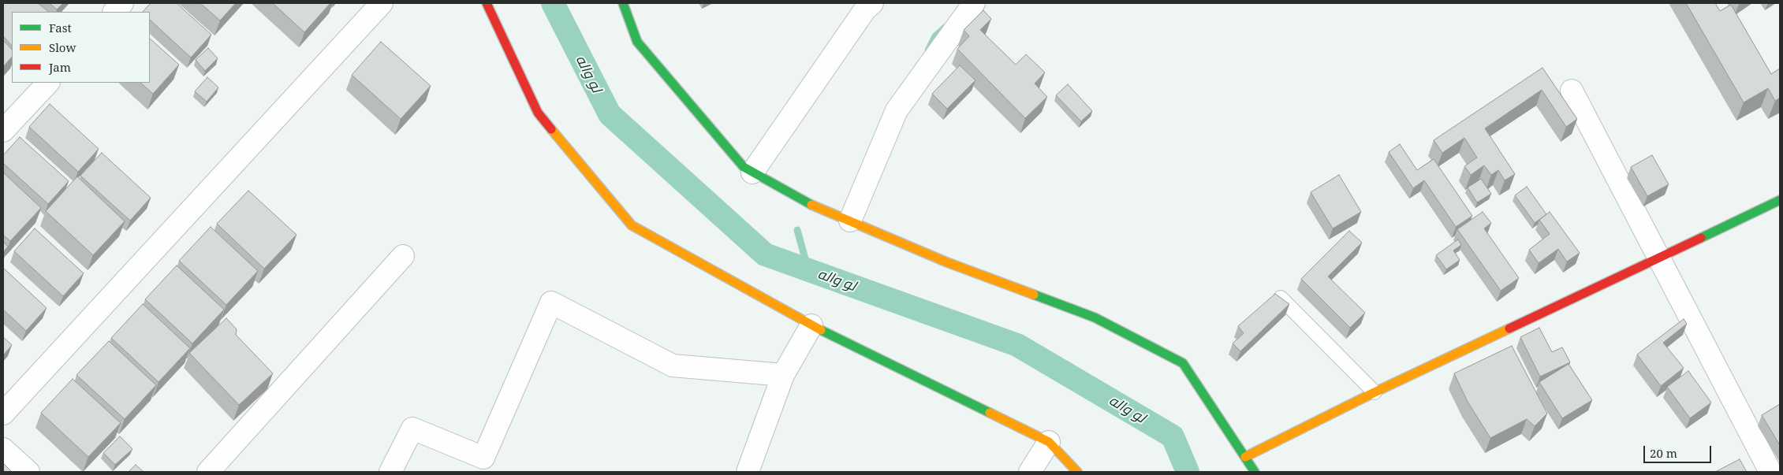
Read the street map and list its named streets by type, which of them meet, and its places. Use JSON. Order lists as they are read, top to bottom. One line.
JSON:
{"water":["لو واله"],"legend":["Fast","Slow","Jam"],"scale_bar":"20 m"}
